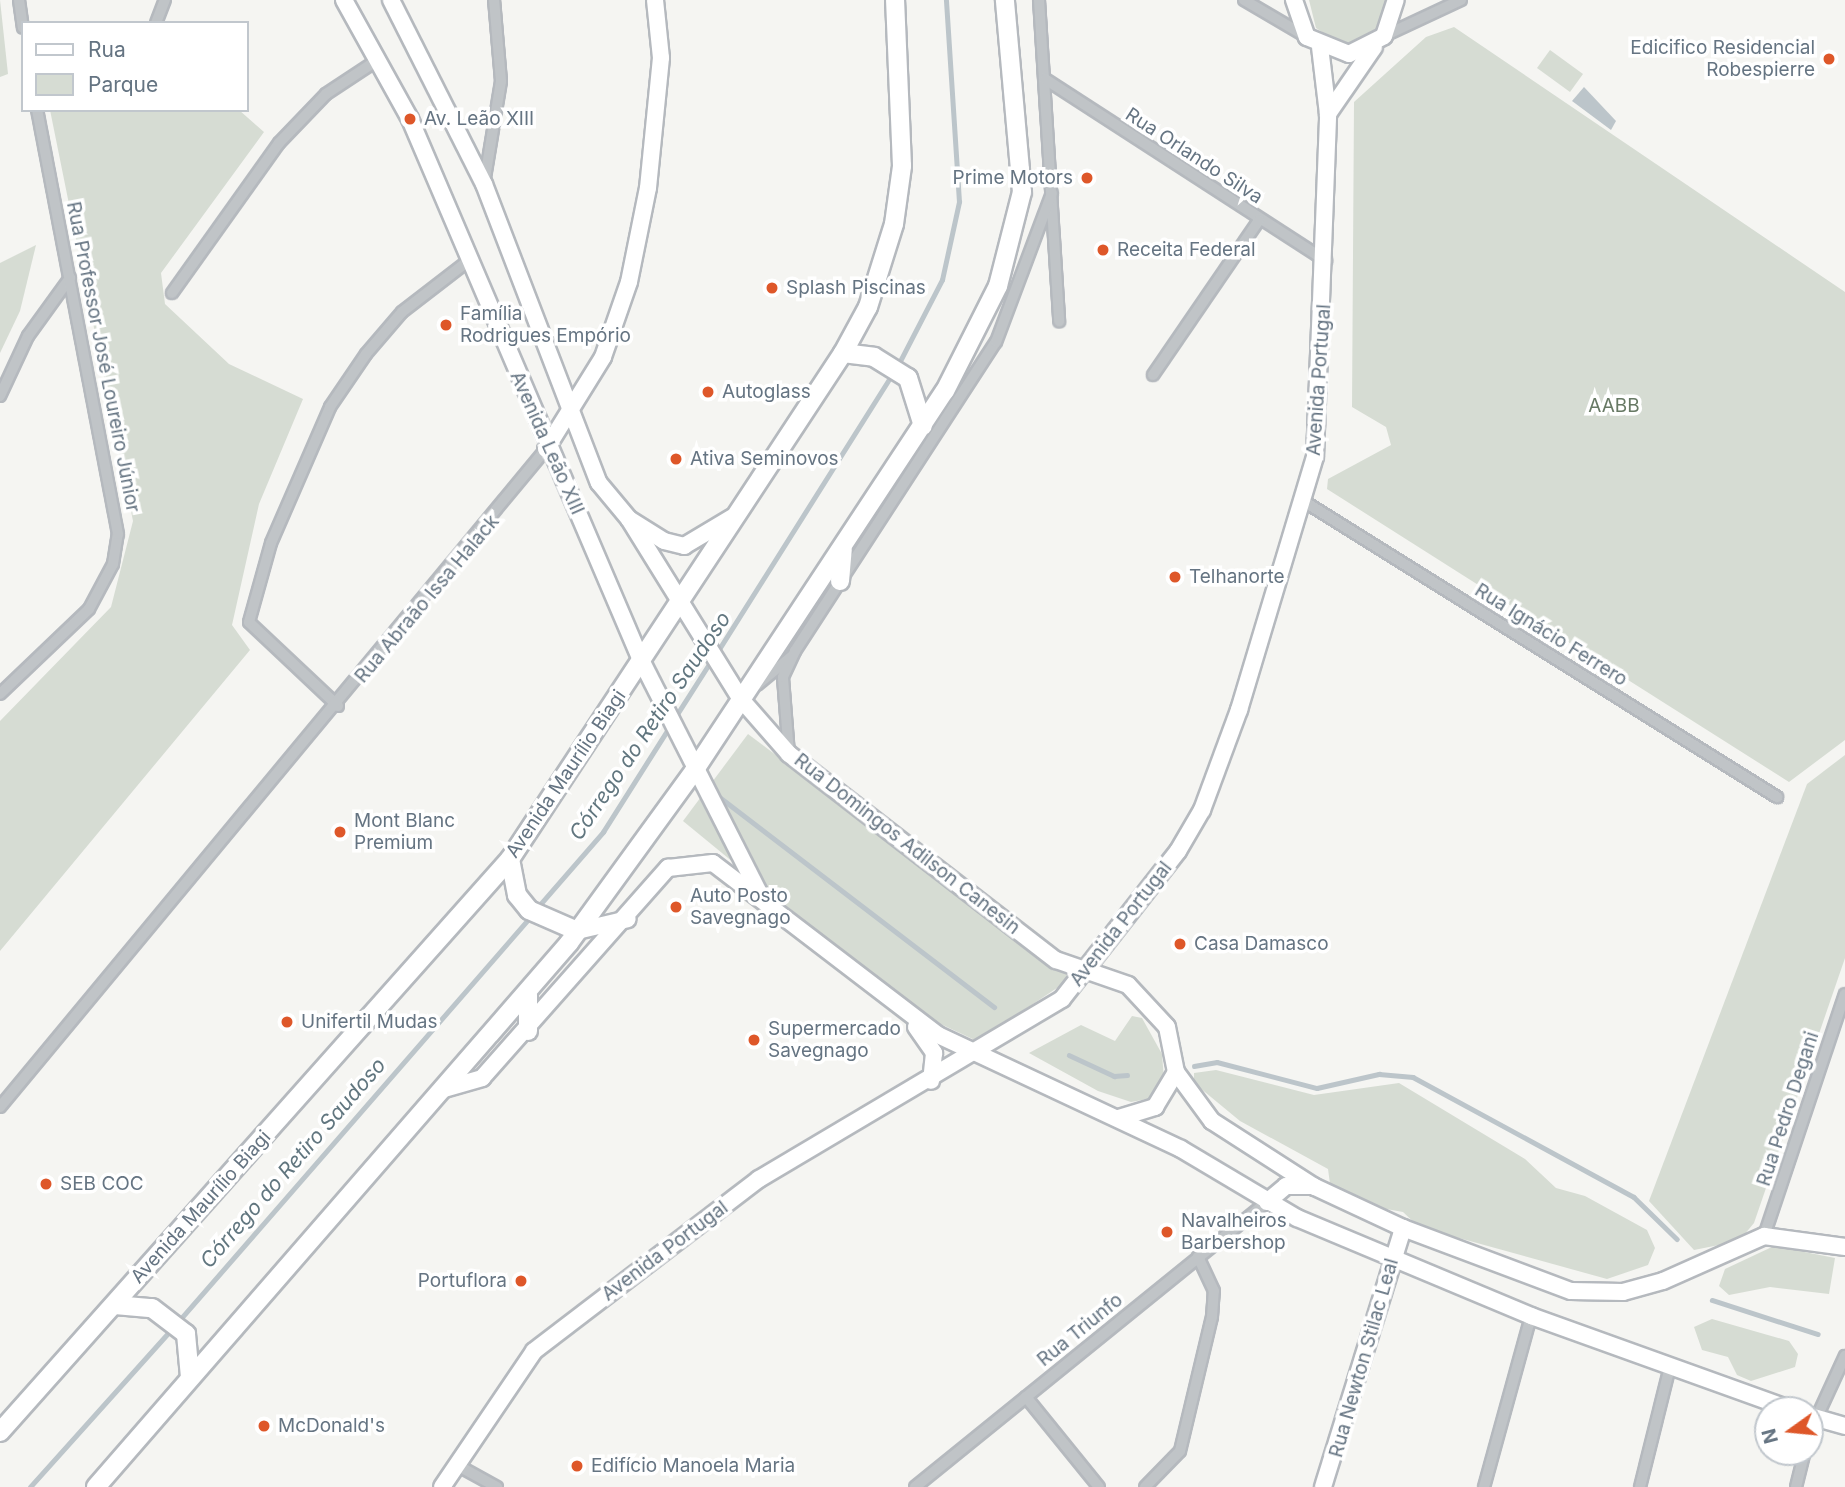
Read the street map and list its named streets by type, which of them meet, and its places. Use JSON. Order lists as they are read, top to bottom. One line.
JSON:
{"streets":{"main road":["Avenida Portugal","Avenida Leão XIII","Rua Abraão Issa Halack","Avenida Maurílio Biagi","Rua Domingos Adilson Canesin","Rua Newton Stilac Leal"],"street":["Rua Orlando Silva","Rua Professor José Loureiro Júnior","Rua Ignácio Ferrero","Rua Pedro Degani","Rua Triunfo"]},"crossings":[["Rua Orlando Silva","Avenida Portugal"],["Avenida Portugal","Rua Ignácio Ferrero"],["Avenida Portugal","Rua Domingos Adilson Canesin"],["Avenida Leão XIII","Rua Abraão Issa Halack"],["Avenida Leão XIII","Avenida Maurílio Biagi"],["Avenida Leão XIII","Rua Domingos Adilson Canesin"],["Avenida Maurílio Biagi","Rua Domingos Adilson Canesin"]],"water":["Córrego do Retiro Saudoso"],"parks":["AABB"],"places":["Edicifico Residencial Robespierre","Av. Leão XIII","Prime Motors","Receita Federal","Splash Piscinas","Família Rodrigues Empório","Autoglass","Ativa Seminovos","Telhanorte","Mont Blanc Premium","Auto Posto Savegnago","Casa Damasco","Unifertil Mudas","Supermercado Savegnago","SEB COC","Navalheiros Barbershop","Portuflora","McDonald's","Edifício Manoela Maria"],"legend":["Rua","Parque"],"north":"left"}
